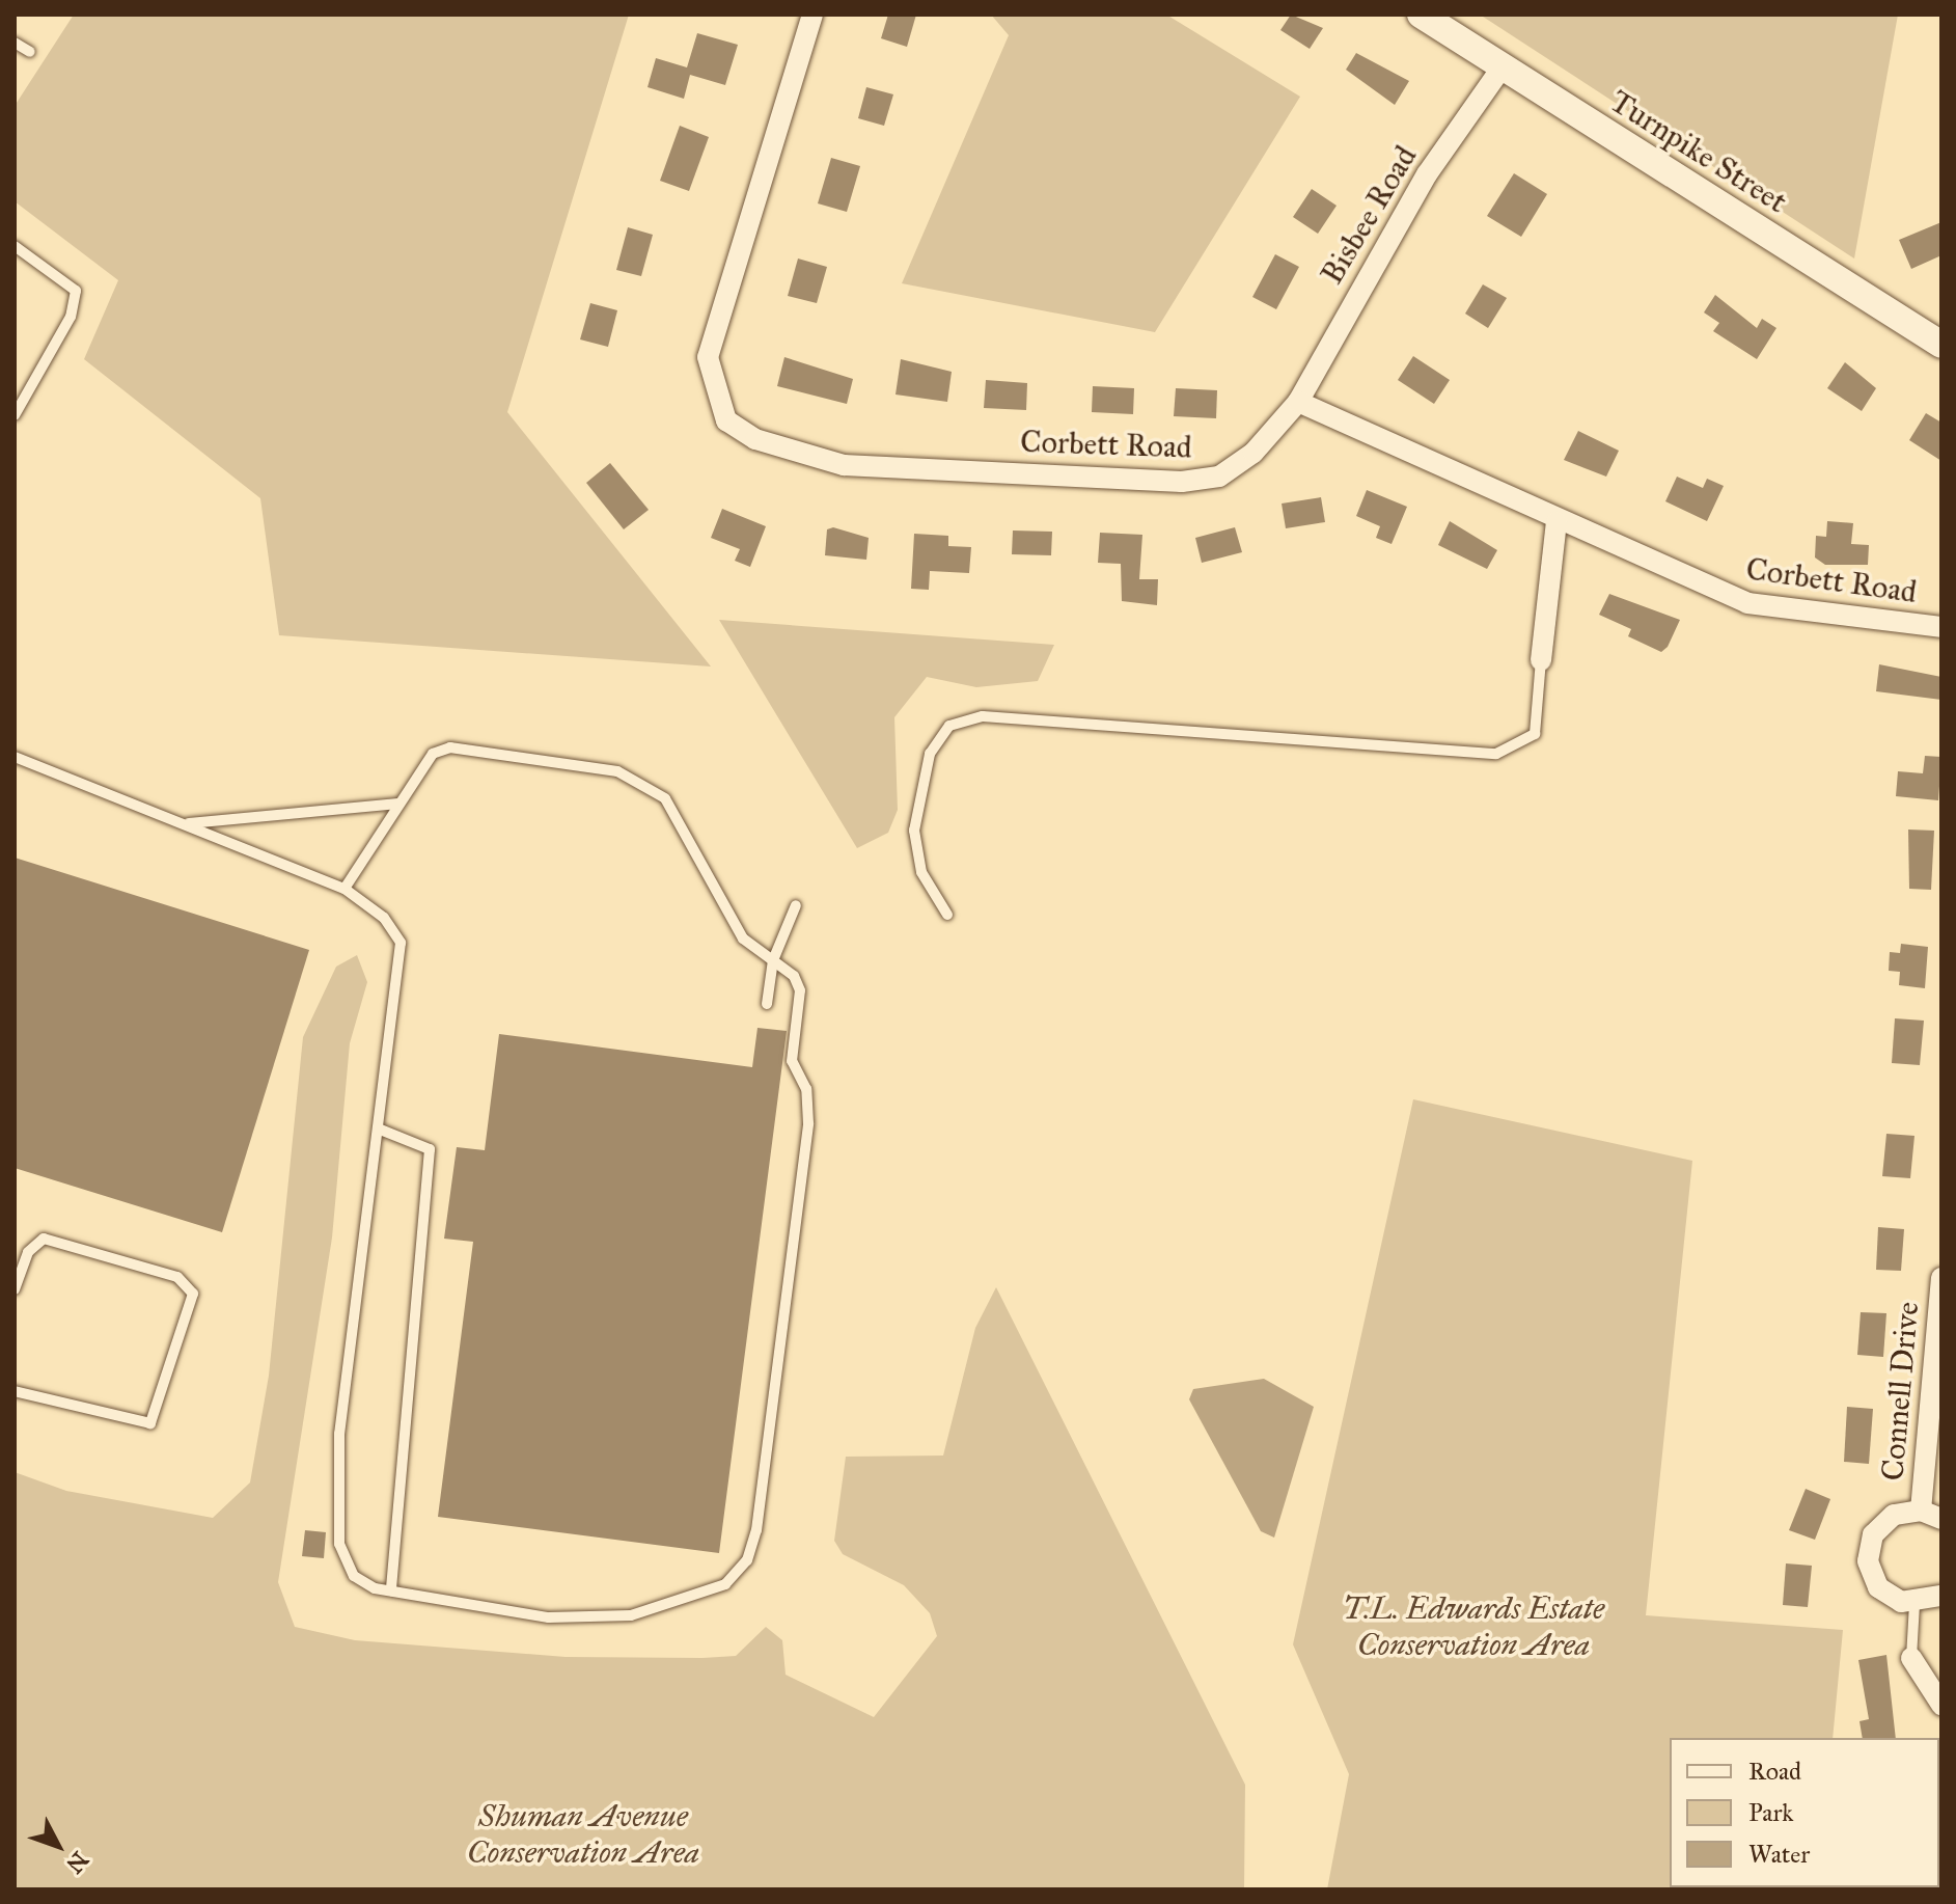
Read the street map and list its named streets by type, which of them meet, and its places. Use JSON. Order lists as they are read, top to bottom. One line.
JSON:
{"streets":{"street":["Turnpike Street","Bisbee Road","Corbett Road","Connell Drive"]},"crossings":[["Turnpike Street","Bisbee Road"],["Bisbee Road","Corbett Road"]],"parks":["T.L. Edwards Estate Conservation Area","Shuman Avenue Conservation Area"],"legend":["Road","Park","Water"],"north":"bottom right"}
